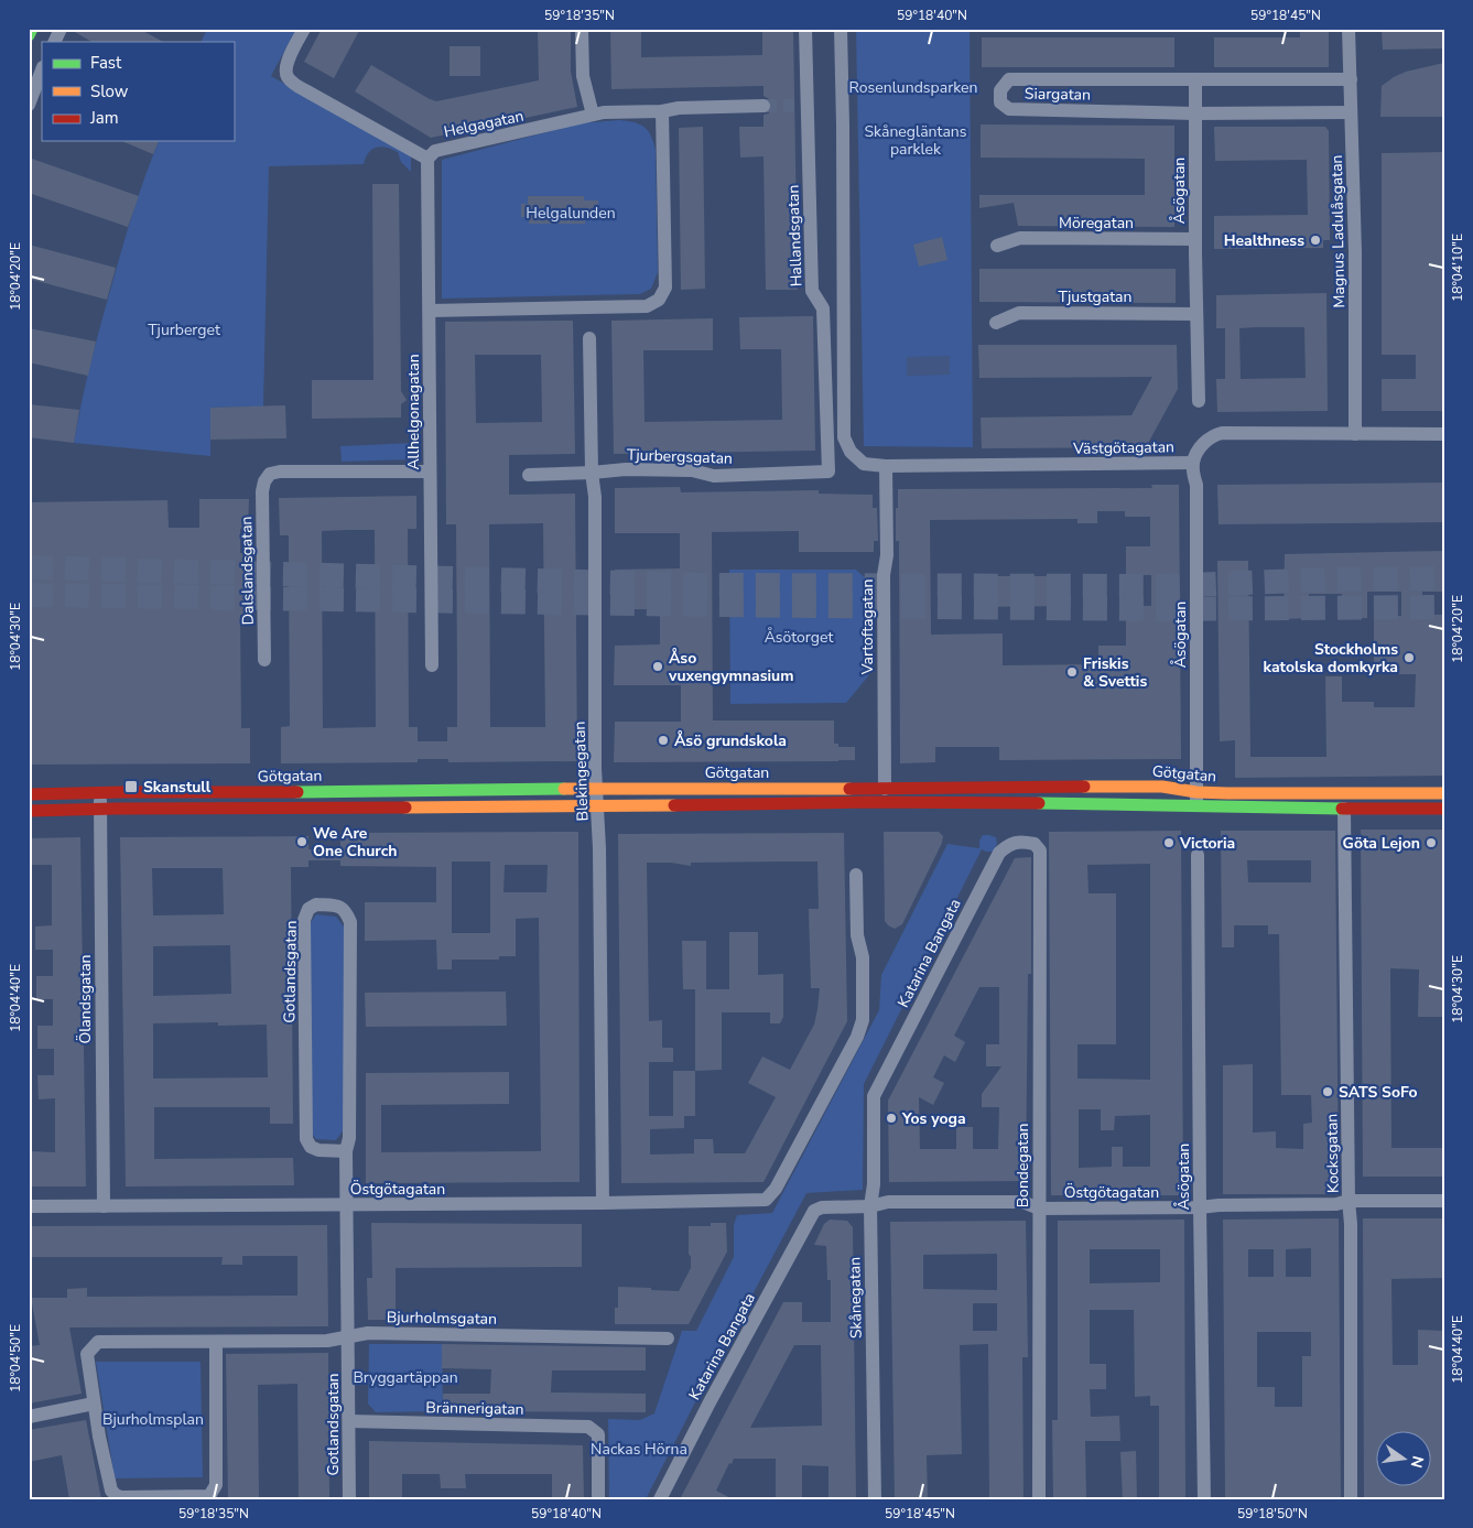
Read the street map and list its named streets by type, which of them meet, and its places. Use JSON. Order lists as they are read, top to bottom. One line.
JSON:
{"streets":{"street":["Siargatan","Helgagatan","Åsögatan","Möregatan","Magnus Ladulåsgatan","Hallandsgatan","Tjustgatan","Allhelgonagatan","Västgötagatan","Tjurbergsgatan","Dalslandsgatan","Vartoftagatan","Blekingegatan","Götgatan","Katarina Bangata","Gotlandsgatan","Ölandsgatan","Kocksgatan","Bondegatan","Östgötagatan","Skånegatan","Bjurholmsgatan","Brännerigatan"]},"crossings":[["Siargatan","Åsögatan"],["Siargatan","Magnus Ladulåsgatan"],["Helgagatan","Allhelgonagatan"],["Åsögatan","Möregatan"],["Åsögatan","Tjustgatan"],["Åsögatan","Västgötagatan"],["Åsögatan","Götgatan"],["Åsögatan","Östgötagatan"],["Magnus Ladulåsgatan","Västgötagatan"],["Hallandsgatan","Tjurbergsgatan"],["Allhelgonagatan","Dalslandsgatan"],["Västgötagatan","Vartoftagatan"],["Tjurbergsgatan","Blekingegatan"],["Vartoftagatan","Götgatan"],["Blekingegatan","Götgatan"],["Blekingegatan","Östgötagatan"],["Götgatan","Ölandsgatan"],["Götgatan","Kocksgatan"],["Katarina Bangata","Bondegatan"],["Katarina Bangata","Östgötagatan"],["Katarina Bangata","Skånegatan"],["Gotlandsgatan","Östgötagatan"],["Gotlandsgatan","Bjurholmsgatan"],["Gotlandsgatan","Brännerigatan"],["Ölandsgatan","Östgötagatan"],["Kocksgatan","Östgötagatan"],["Bondegatan","Östgötagatan"],["Östgötagatan","Skånegatan"]],"parks":["Rosenlundsparken","Skånegläntans parklek","Helgalunden","Tjurberget","Åsötorget","Bryggartäppan","Bjurholmsplan","Nackas Hörna"],"places":{"other":["Healthness","Stockholms katolska domkyrka","Åso vuxengymnasium","Friskis & Svettis","Åsö grundskola","We Are One Church","Victoria","Göta Lejon","SATS SoFo","Yos yoga"],"transit":["Skanstull"]},"legend":["Fast","Slow","Jam"],"north":"right","coordinates":["59°18'35\"N","59°18'40\"N","59°18'45\"N","18°04'10\"E","18°04'20\"E","18°04'30\"E","18°04'40\"E","18°04'50\"E","59°18'50\"N"]}
